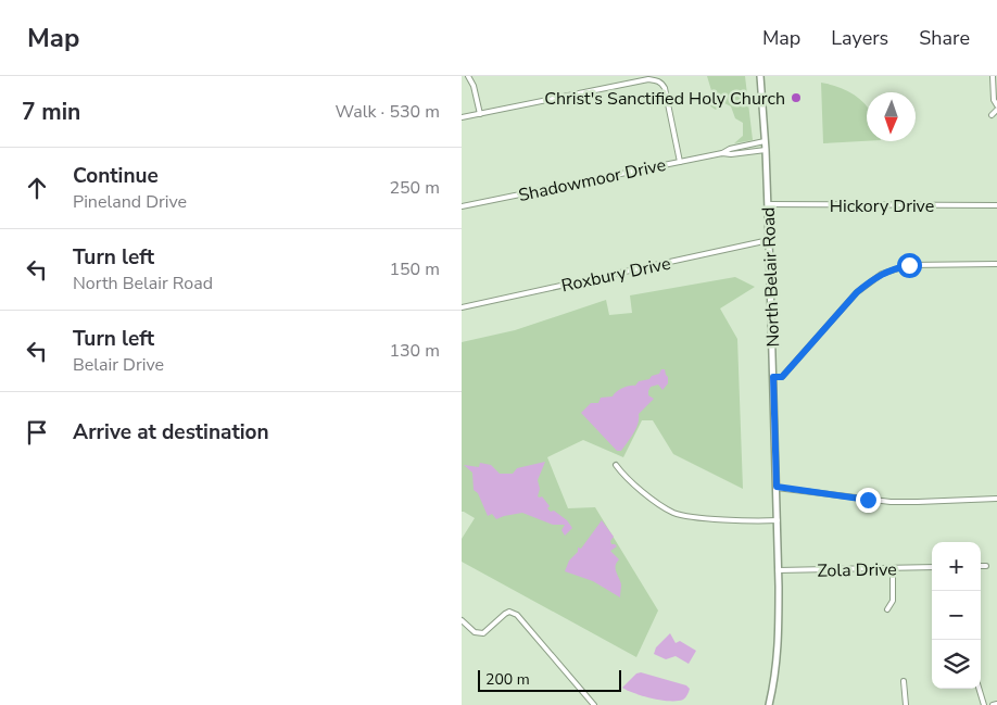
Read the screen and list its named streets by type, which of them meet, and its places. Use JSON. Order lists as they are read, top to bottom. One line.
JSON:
{"streets":{"main road":["North Belair Road"],"street":["Shadowmoor Drive","Hickory Drive","Roxbury Drive","Zola Drive"]},"crossings":[["Shadowmoor Drive","North Belair Road"],["Hickory Drive","North Belair Road"],["Roxbury Drive","North Belair Road"],["North Belair Road","Zola Drive"]],"places":["Christ's Sanctified Holy Church"],"scale_bar":"200 m","north":"bottom","page":{"header":"Map","nav":["Map","Layers","Share"],"heading":["7 min","Walk · 530 m"],"list":[["Continue","Pineland Drive","250 m"],["Turn left","North Belair Road","150 m"],["Turn left","Belair Drive","130 m"],"Arrive at destination"],"map_buttons":["+","−"],"scale":"200 m"}}
